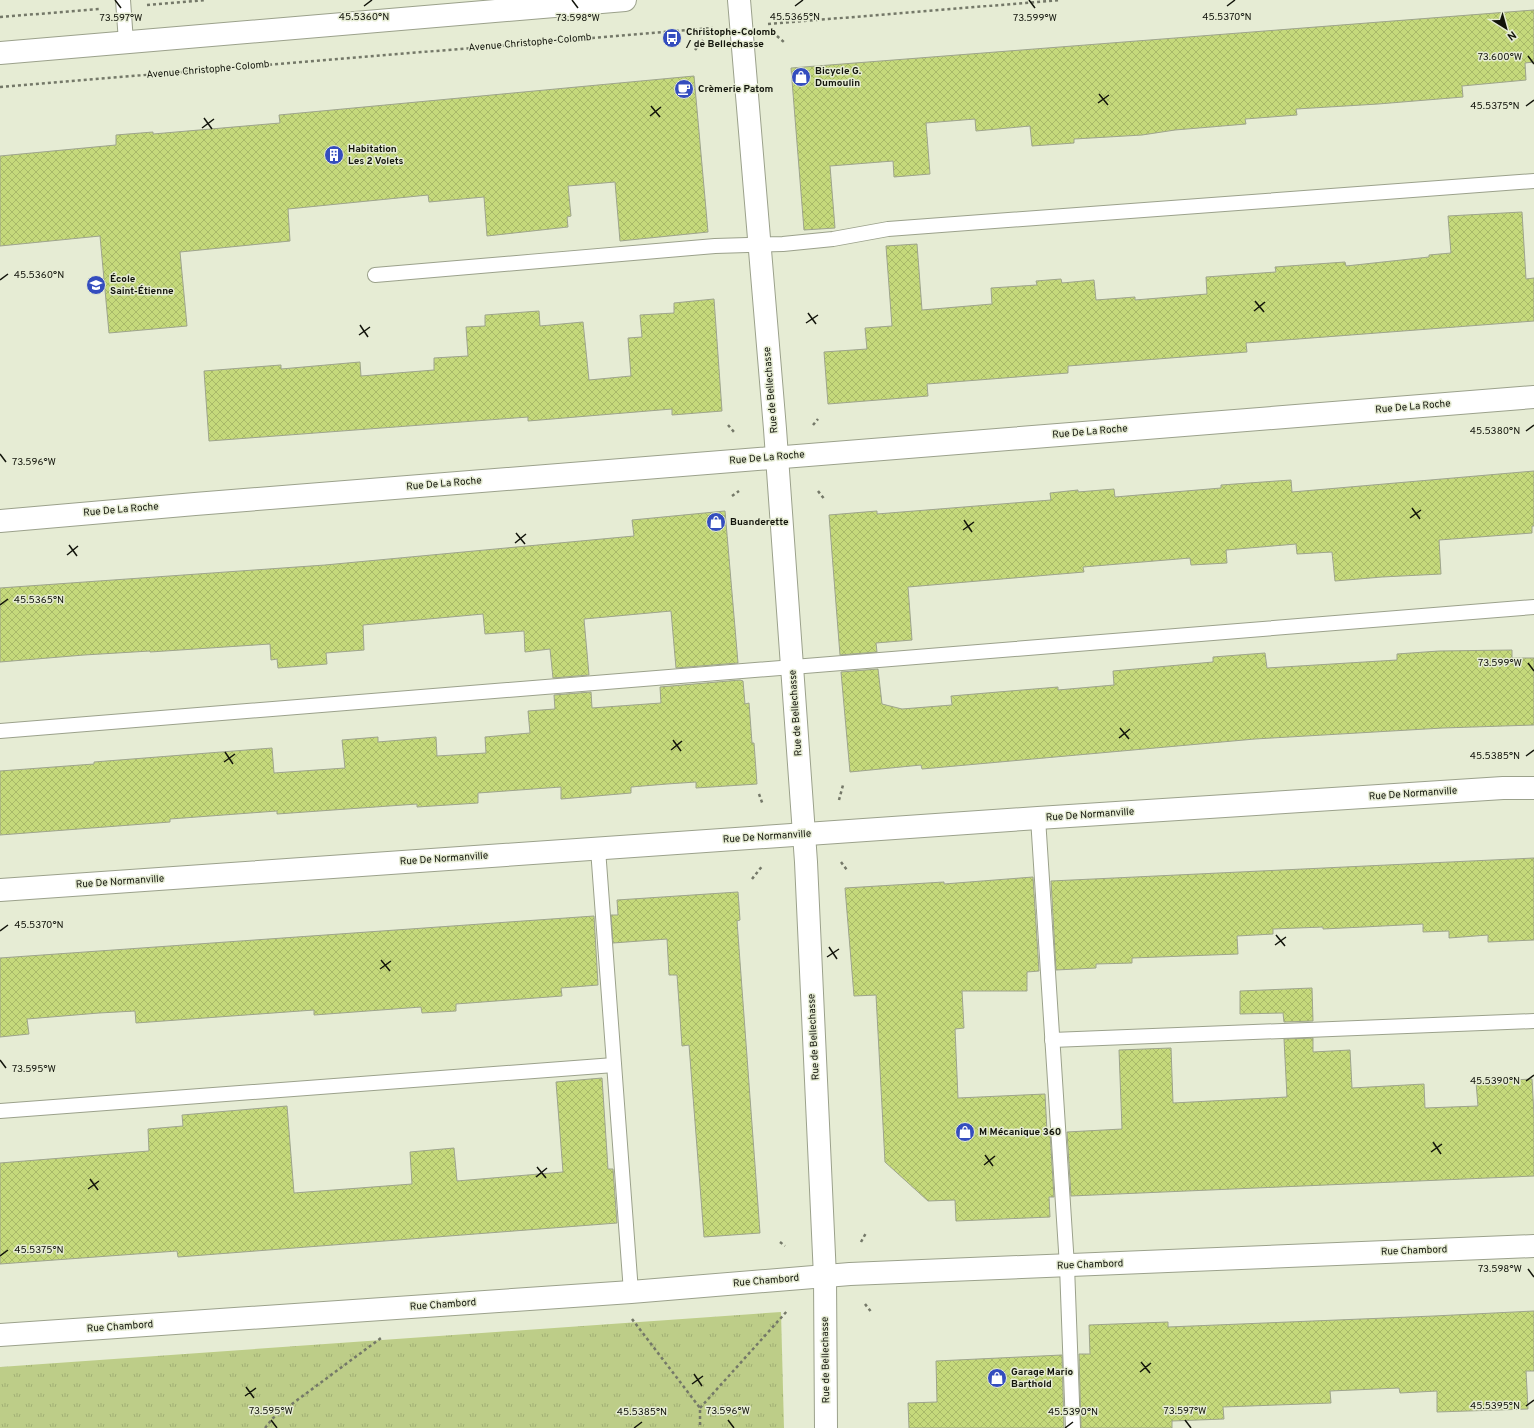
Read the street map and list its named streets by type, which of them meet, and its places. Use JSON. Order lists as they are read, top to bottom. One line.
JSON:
{"streets":{"street":["Rue de Bellechasse","Rue De La Roche","Rue De Normanville","Rue Chambord"],"path":["Avenue Christophe-Colomb"]},"crossings":[["Avenue Christophe-Colomb","Rue de Bellechasse"],["Rue de Bellechasse","Rue De La Roche"],["Rue de Bellechasse","Rue De Normanville"],["Rue de Bellechasse","Rue Chambord"]],"places":{"bus stop":["Christophe-Colomb / de Bellechasse"],"shop":["Bicycle G. Dumoulin","Buanderette","M Mécanique 360","Garage Mario Barthold"],"cafe":["Crèmerie Patom"],"building":["Habitation Les 2 Volets"],"school or university":["École Saint-Étienne"]},"north":"bottom right","coordinates":["45.5360°N","45.5365°N","45.5370°N","73.598°W","73.599°W","73.597°W","73.600°W","45.5375°N","45.5380°N","73.596°W","45.5385°N","73.595°W","45.5390°N","45.5395°N"]}
